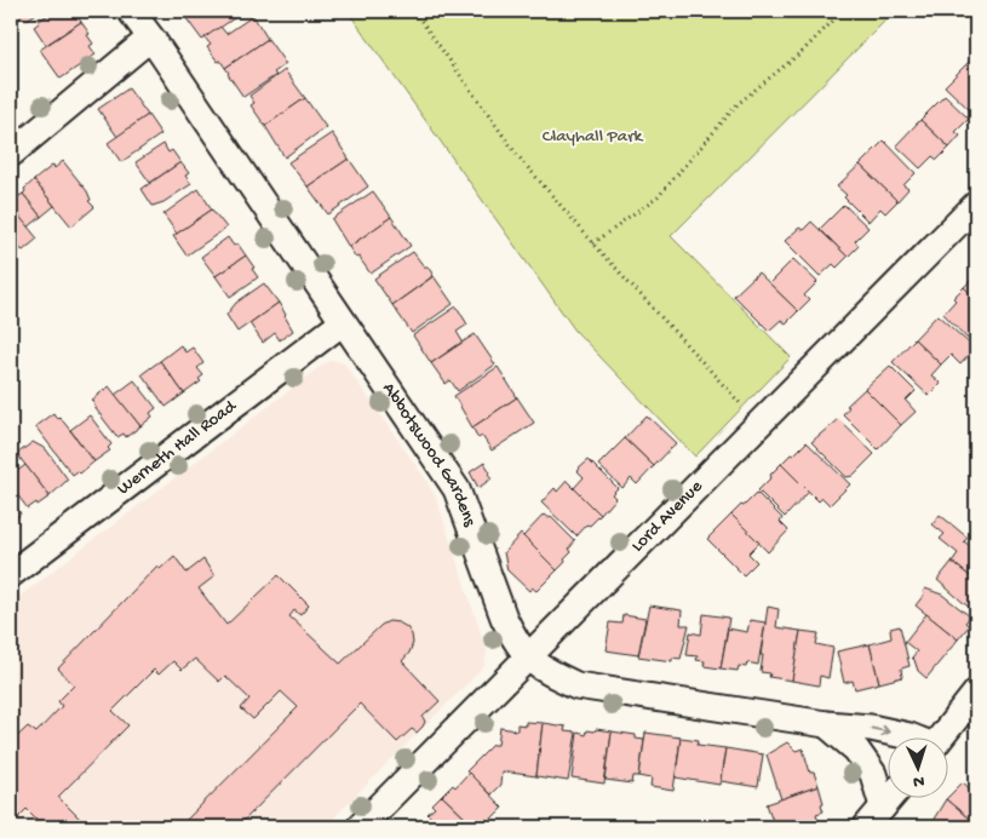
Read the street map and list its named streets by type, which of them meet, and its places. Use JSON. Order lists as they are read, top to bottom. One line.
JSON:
{"streets":{"street":["Werneth Hall Road","Abbotswood Gardens","Lord Avenue"]},"crossings":[["Werneth Hall Road","Abbotswood Gardens"],["Abbotswood Gardens","Lord Avenue"]],"parks":["Clayhall Park"],"north":"bottom"}
